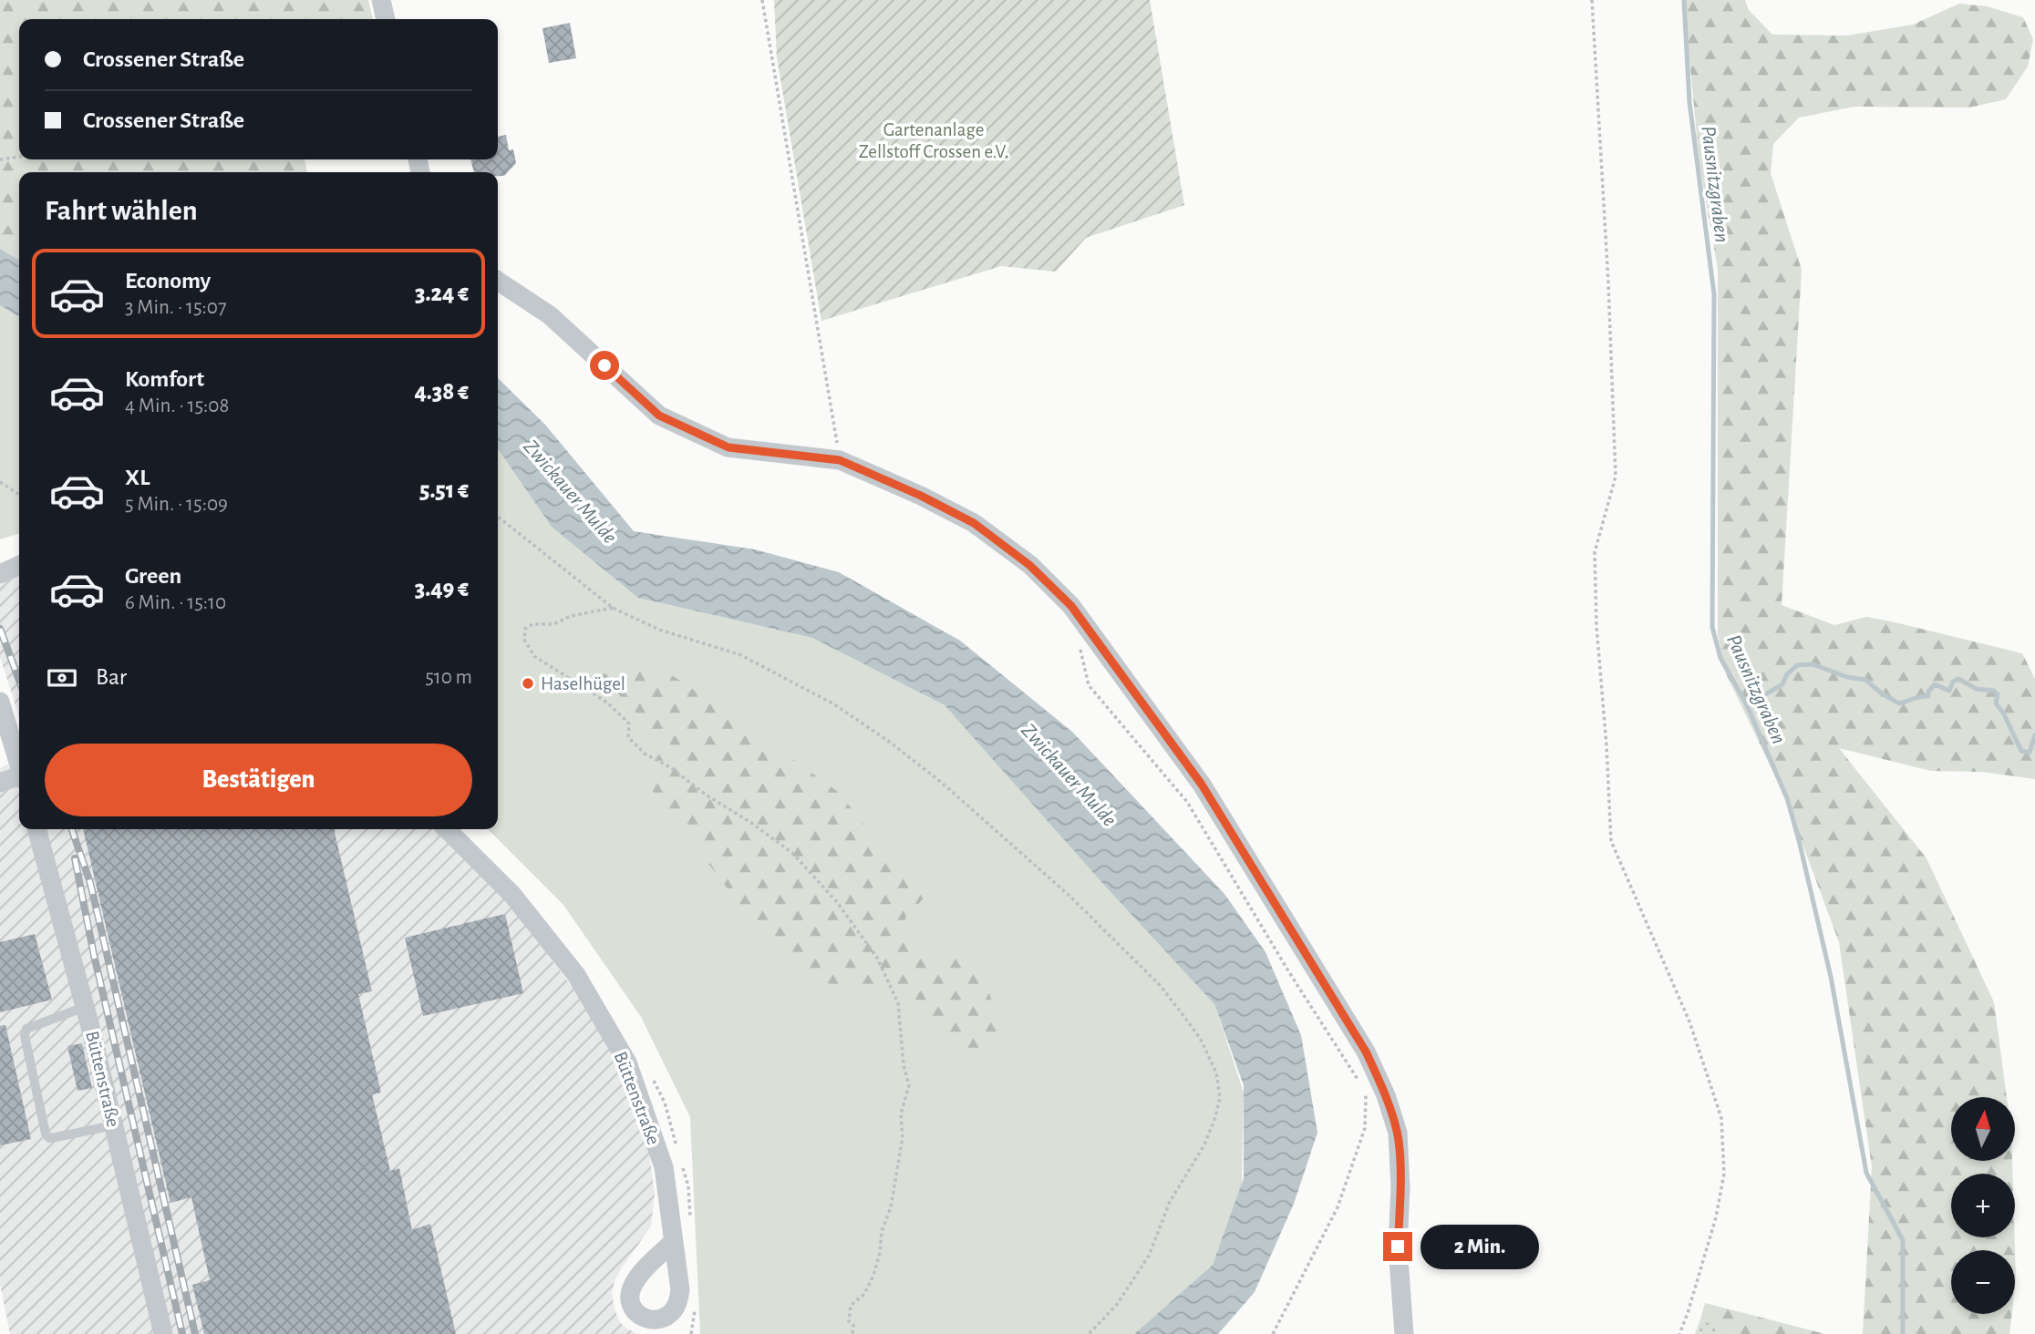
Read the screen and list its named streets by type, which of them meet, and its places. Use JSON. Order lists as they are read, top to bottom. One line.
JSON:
{"streets":{"street":["Büttenstraße"]},"water":["Pausnitzgraben","Zwickauer Mulde"],"parks":["Gartenanlage Zellstoff Crossen e.V."],"places":["Haselhügel"],"north":"top","page":{"banner":["Crossener Straße","Crossener Straße"],"heading":"Fahrt wählen","list":[{"name":"Economy","note":"3 Min. · 15:07","value":"3.24 €"},{"name":"Komfort","note":"4 Min. · 15:08","value":"4.38 €"},{"name":"XL","note":"5 Min. · 15:09","value":"5.51 €"},{"name":"Green","note":"6 Min. · 15:10","value":"3.49 €"}],"pay":["Bar","510 m"],"buttons":"Bestätigen","map_buttons":["+","−"],"bubble":"2 Min."}}
